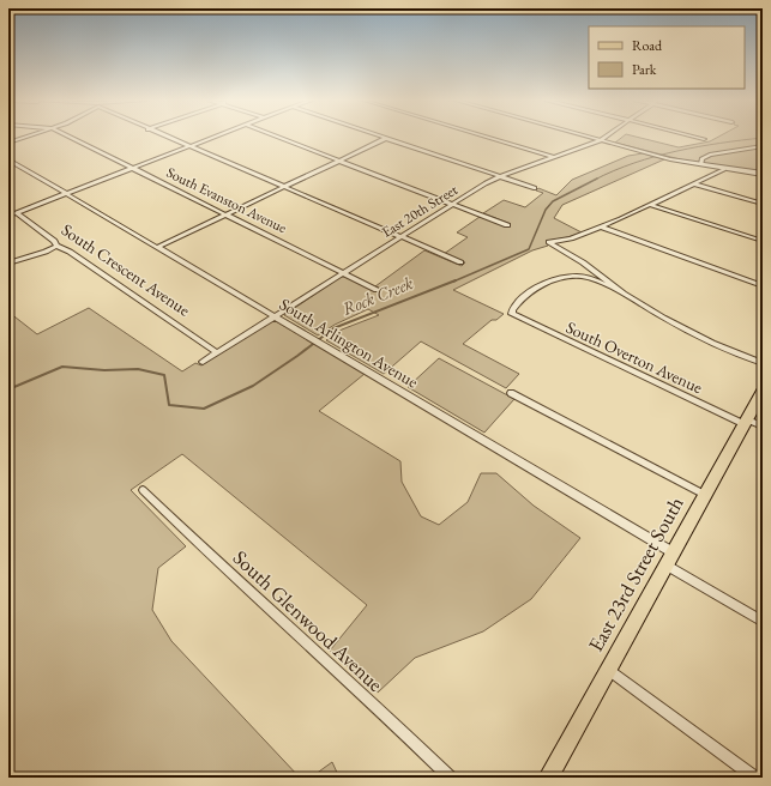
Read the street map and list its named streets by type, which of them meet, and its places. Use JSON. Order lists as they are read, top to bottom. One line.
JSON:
{"streets":{"main road":["East 23rd Street South"],"street":["South Evanston Avenue","East 20th Street","South Crescent Avenue","South Arlington Avenue","South Overton Avenue","South Glenwood Avenue"]},"crossings":[["South Evanston Avenue","East 20th Street"],["East 20th Street","South Crescent Avenue"],["East 20th Street","South Arlington Avenue"],["South Arlington Avenue","East 23rd Street South"],["South Overton Avenue","East 23rd Street South"]],"water":["Rock Creek"],"legend":["Road","Park"]}
